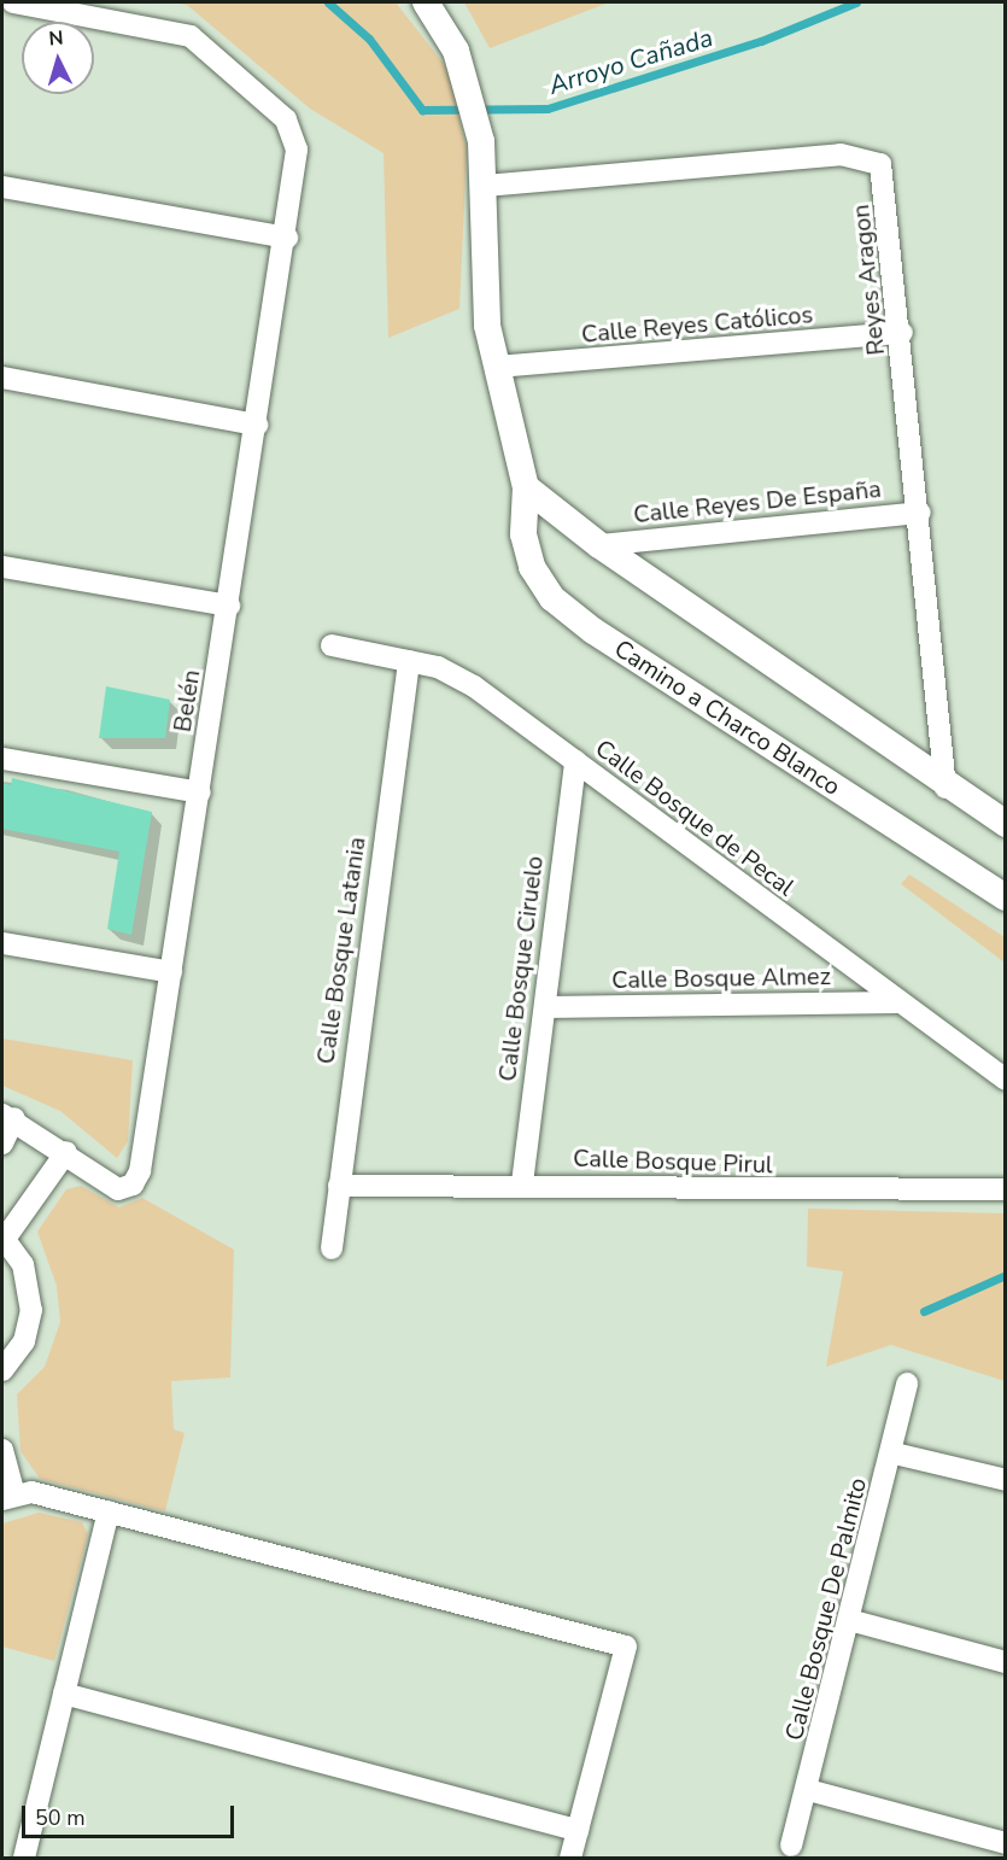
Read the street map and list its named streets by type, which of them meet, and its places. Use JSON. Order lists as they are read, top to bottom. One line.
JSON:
{"streets":{"street":["Reyes Aragon","Calle Reyes Católicos","Calle Reyes De España","Belén","Camino a Charco Blanco","Calle Bosque de Pecal","Calle Bosque Latania","Calle Bosque Ciruelo","Calle Bosque Almez","Calle Bosque Pirul","Calle Bosque De Palmito"]},"crossings":[["Reyes Aragon","Calle Reyes Católicos"],["Reyes Aragon","Calle Reyes De España"],["Reyes Aragon","Camino a Charco Blanco"],["Calle Reyes Católicos","Camino a Charco Blanco"],["Calle Bosque de Pecal","Calle Bosque Latania"],["Calle Bosque de Pecal","Calle Bosque Ciruelo"],["Calle Bosque de Pecal","Calle Bosque Almez"],["Calle Bosque Latania","Calle Bosque Pirul"],["Calle Bosque Ciruelo","Calle Bosque Almez"],["Calle Bosque Ciruelo","Calle Bosque Pirul"]],"water":["Arroyo Cañada"],"scale_bar":"50 m","north":"top"}
